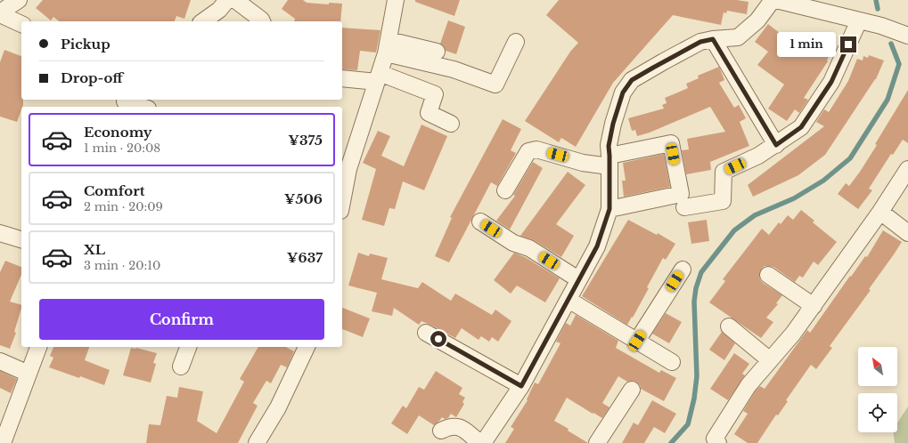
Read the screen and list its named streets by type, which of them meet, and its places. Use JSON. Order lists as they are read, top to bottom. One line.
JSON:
{"north":"top left","page":{"banner":["Pickup","Drop-off"],"bubble":"1 min","list":[{"name":"Economy","note":"1 min · 20:08","value":"¥375"},{"name":"Comfort","note":"2 min · 20:09","value":"¥506"},{"name":"XL","note":"3 min · 20:10","value":"¥637"}],"buttons":"Confirm"}}
